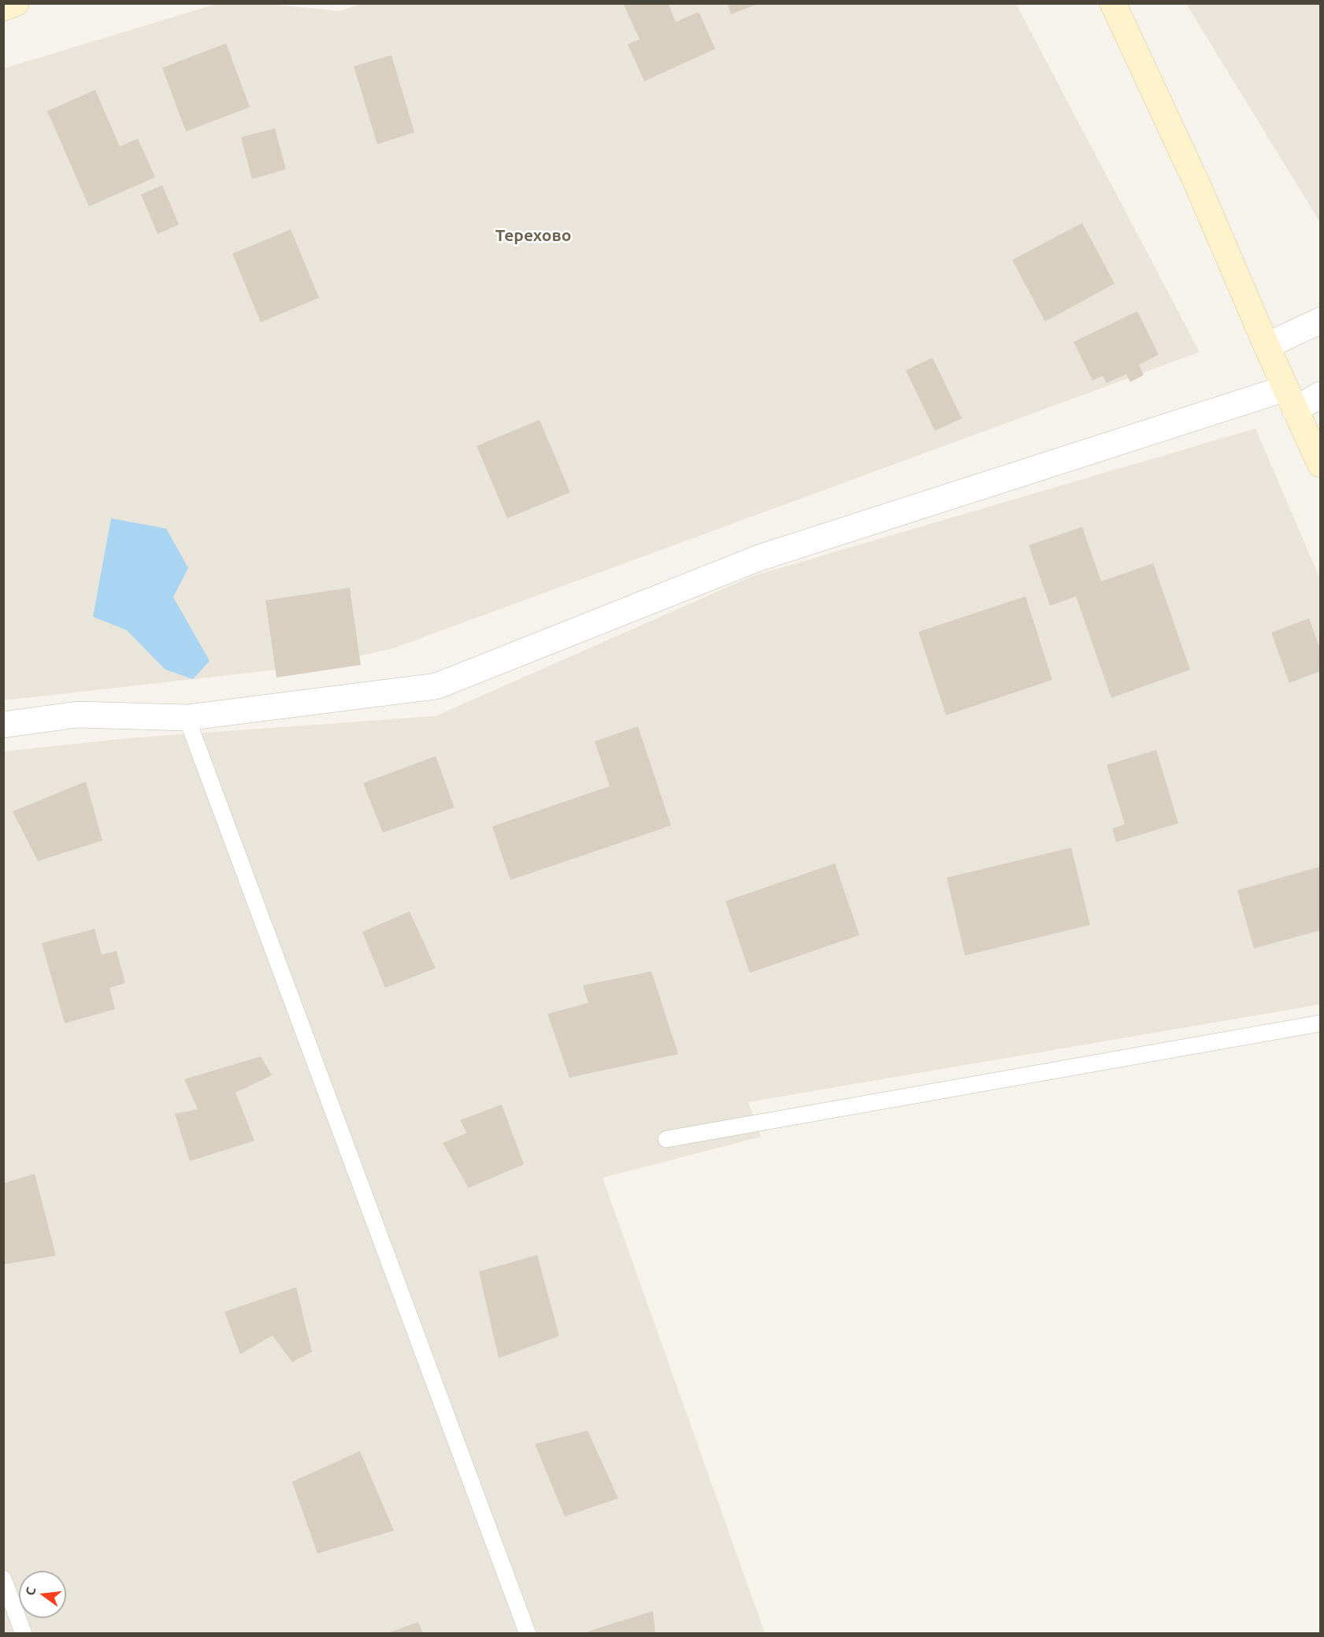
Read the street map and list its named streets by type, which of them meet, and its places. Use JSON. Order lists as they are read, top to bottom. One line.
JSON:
{"districts":["Терехово"],"north":"left"}
